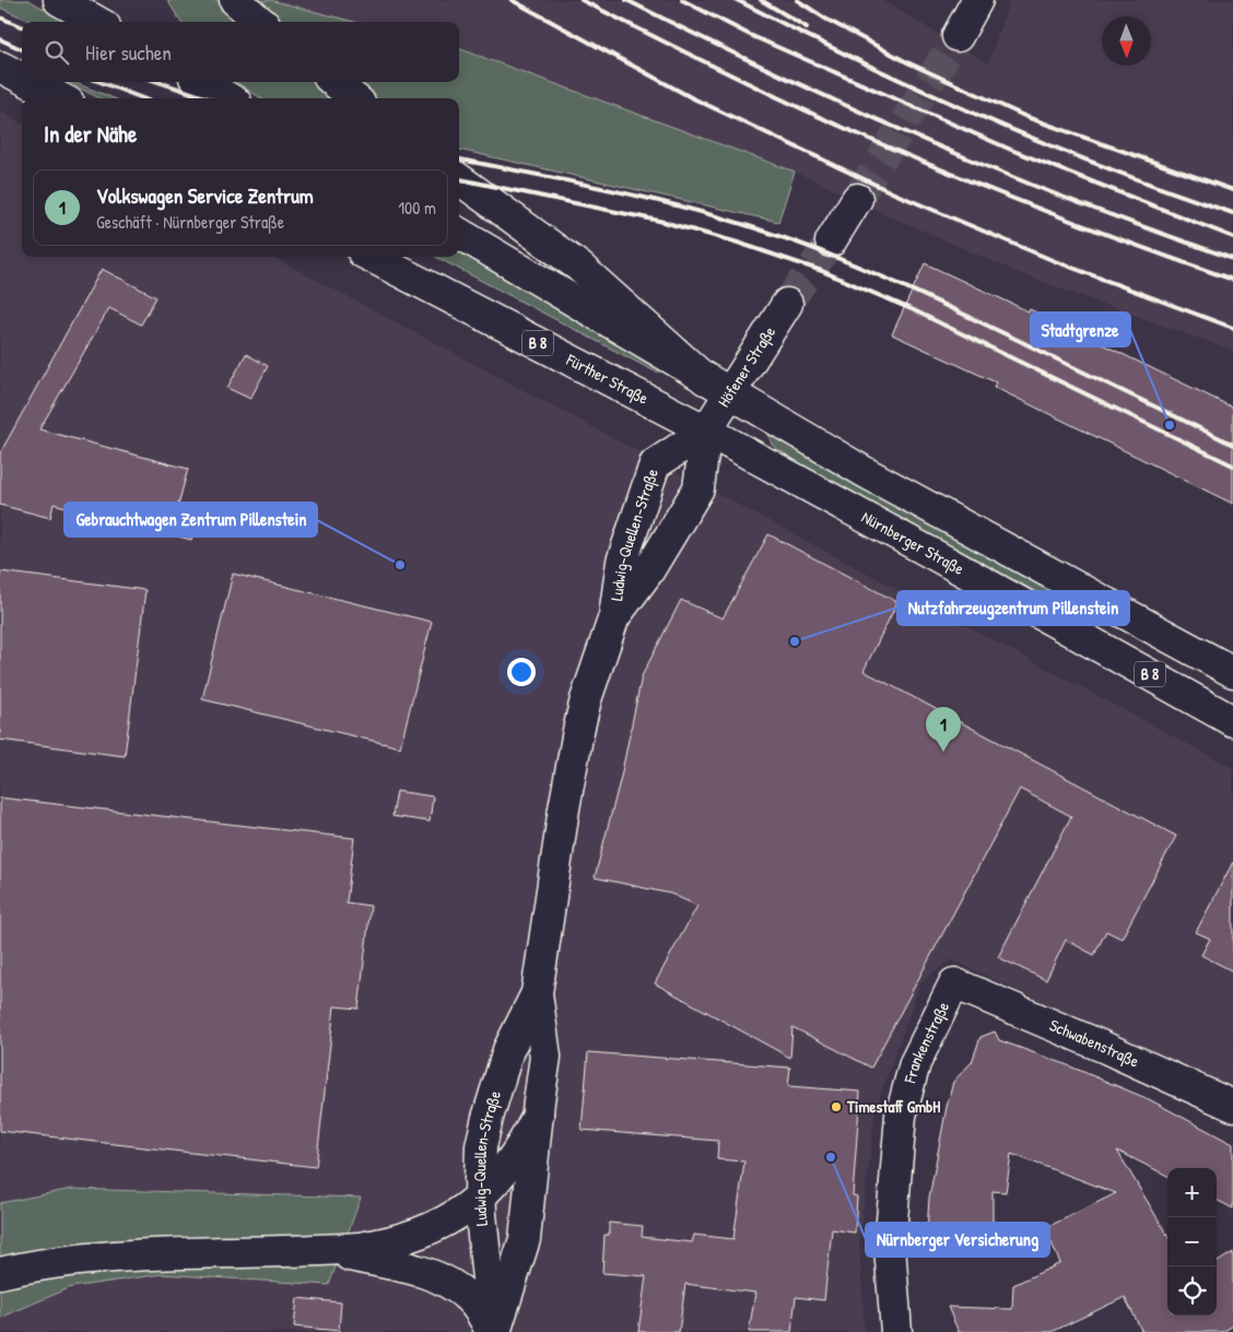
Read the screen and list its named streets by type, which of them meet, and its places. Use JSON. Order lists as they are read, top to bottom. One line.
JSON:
{"streets":{"main road":["B 8","Höfener Straße","Fürther Straße","Ludwig-Quellen-Straße","Nürnberger Straße","Frankenstraße","Schwabenstraße"]},"crossings":[["B 8","Höfener Straße"],["Höfener Straße","Fürther Straße"],["Höfener Straße","Ludwig-Quellen-Straße"],["Höfener Straße","Nürnberger Straße"],["Fürther Straße","Ludwig-Quellen-Straße"],["Fürther Straße","Nürnberger Straße"],["Ludwig-Quellen-Straße","Nürnberger Straße"],["Frankenstraße","Schwabenstraße"]],"places":["Stadtgrenze","Gebrauchtwagen Zentrum Pillenstein","Nutzfahrzeugzentrum Pillenstein","Timestaff GmbH","Nürnberger Versicherung"],"north":"bottom","page":{"search":"Hier suchen","heading":"In der Nähe","list":[{"mark":"1","name":"Volkswagen Service Zentrum","note":"Geschäft · Nürnberger Straße","value":"100 m"}],"pins":"1","map_buttons":["+","−"]}}
